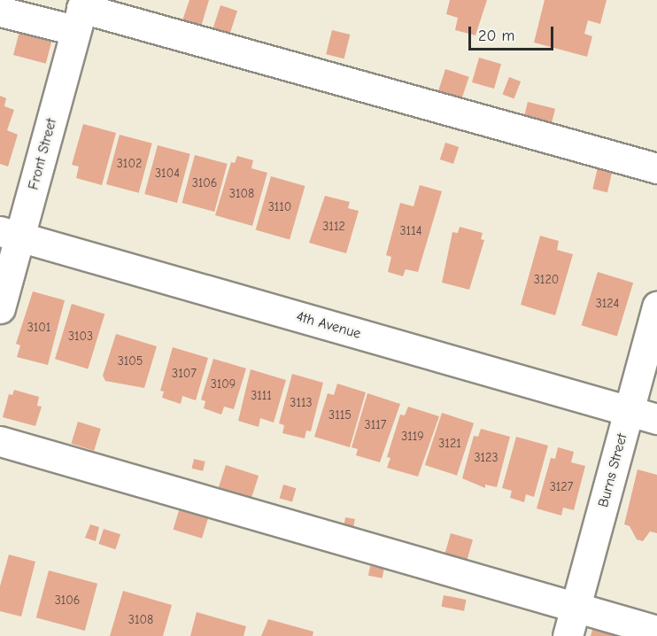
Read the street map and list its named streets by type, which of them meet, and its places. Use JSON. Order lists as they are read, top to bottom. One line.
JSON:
{"streets":{"street":["Front Street","4th Avenue","Burns Street"]},"crossings":[["Front Street","4th Avenue"],["4th Avenue","Burns Street"]],"house_numbers":["3102","3104","3106","3108","3110","3112","3114","3120","3124","3101","3103","3105","3107","3109","3111","3113","3115","3117","3119","3121","3123","3127","3106","3108"],"scale_bar":"20 m"}
